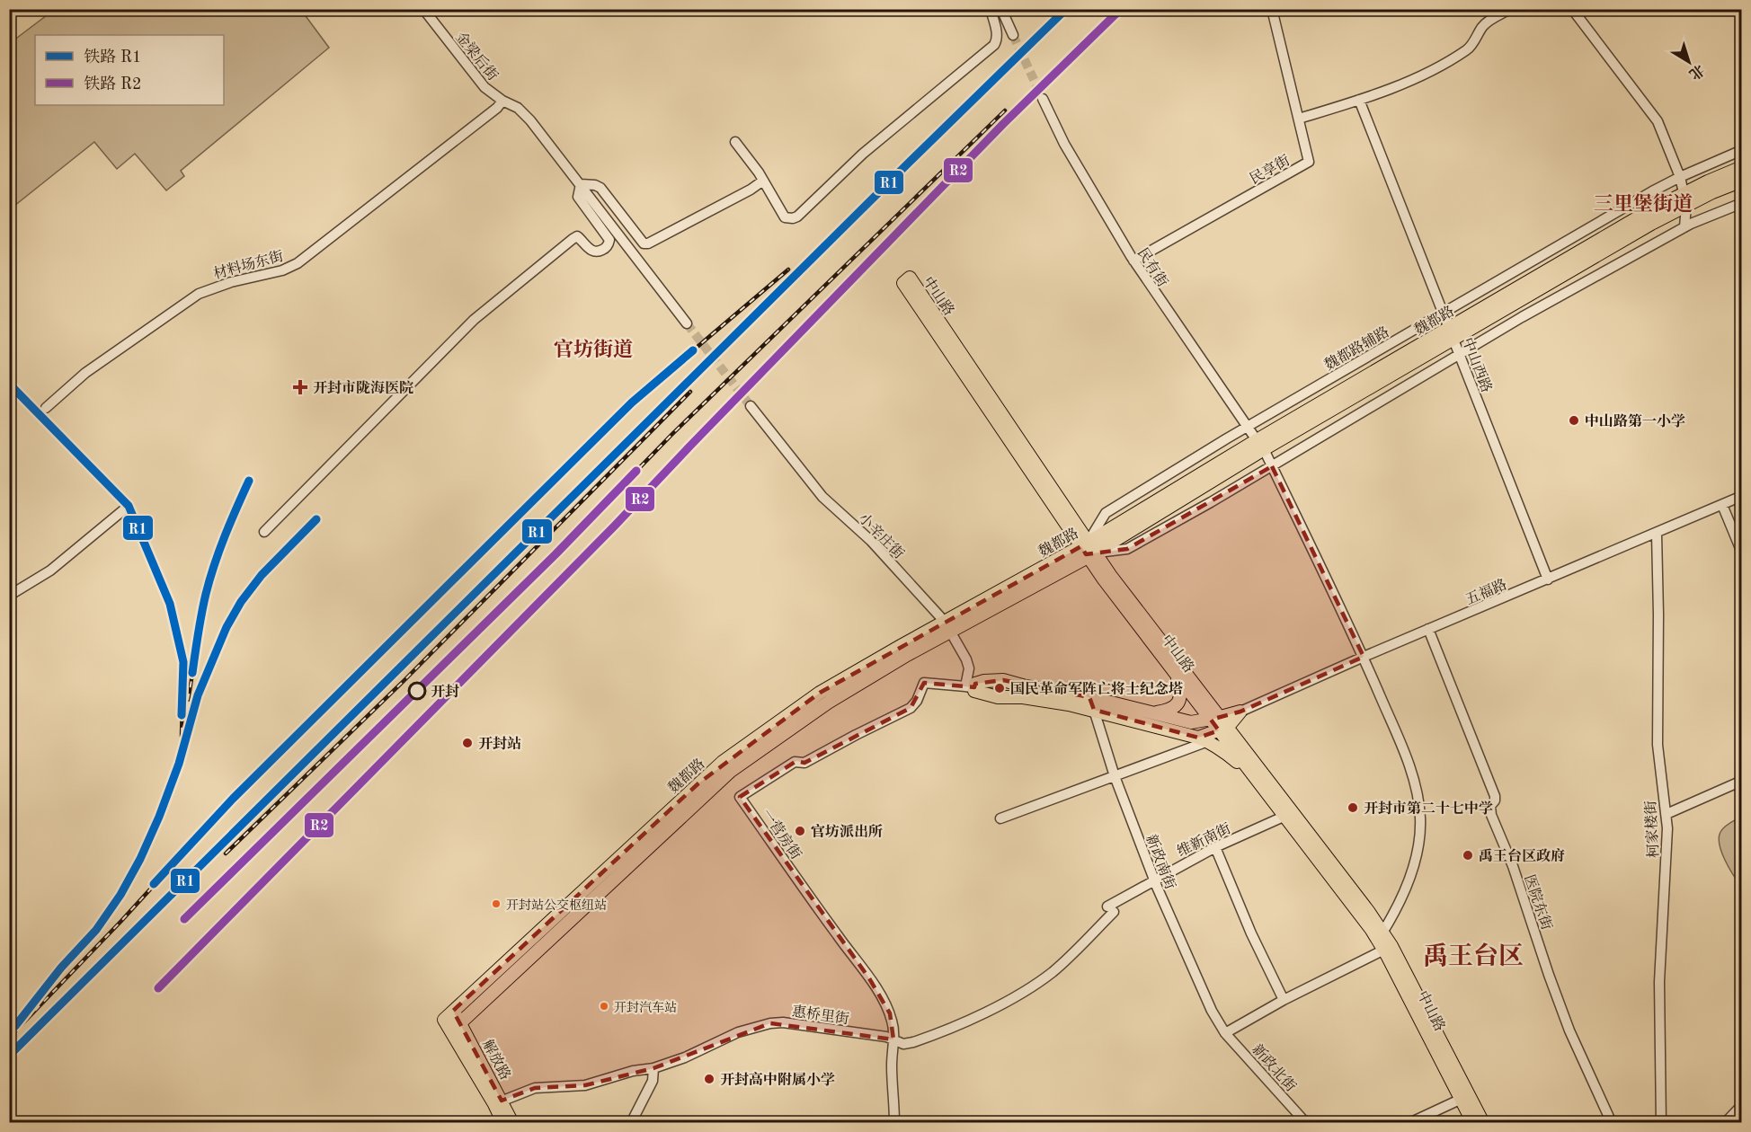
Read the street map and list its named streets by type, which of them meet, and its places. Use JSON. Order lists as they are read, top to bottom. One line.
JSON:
{"streets":{"main road":["中山路","魏都路","解放路"],"street":["金梁后街","民享街","材料场东街","民有街","魏都路辅路","中山西路","小辛庄街","五福路","柯家楼街","一营房街","维新南街","新政南街","医院东街","惠桥里街","新政北街"]},"crossings":[["金梁后街","材料场东街"],["民享街","民有街"],["民有街","中山路"],["民有街","魏都路"],["民有街","魏都路辅路"],["民有街","五福路"],["中山路","魏都路"],["中山路","魏都路辅路"],["中山路","维新南街"],["魏都路","魏都路辅路"],["魏都路","中山西路"],["魏都路","小辛庄街"],["魏都路","解放路"],["魏都路辅路","中山西路"],["中山西路","五福路"],["小辛庄街","一营房街"],["五福路","柯家楼街"],["五福路","医院东街"],["一营房街","惠桥里街"],["维新南街","新政南街"],["维新南街","惠桥里街"],["新政南街","新政北街"],["惠桥里街","解放路"]],"districts":["三里堡街道","官坊街道","禹王台区"],"places":{"health":["开封市陇海医院"],"other":["中山路第一小学","国民革命军阵亡将士纪念塔","开封","开封站","开封市第二十七中学","官坊派出所","禹王台区政府","开封站公交枢纽站","开封汽车站","开封高中附属小学"]},"lines":["rail line R1","rail line R2"],"legend":["铁路 R1","铁路 R2"],"north":"bottom right"}
